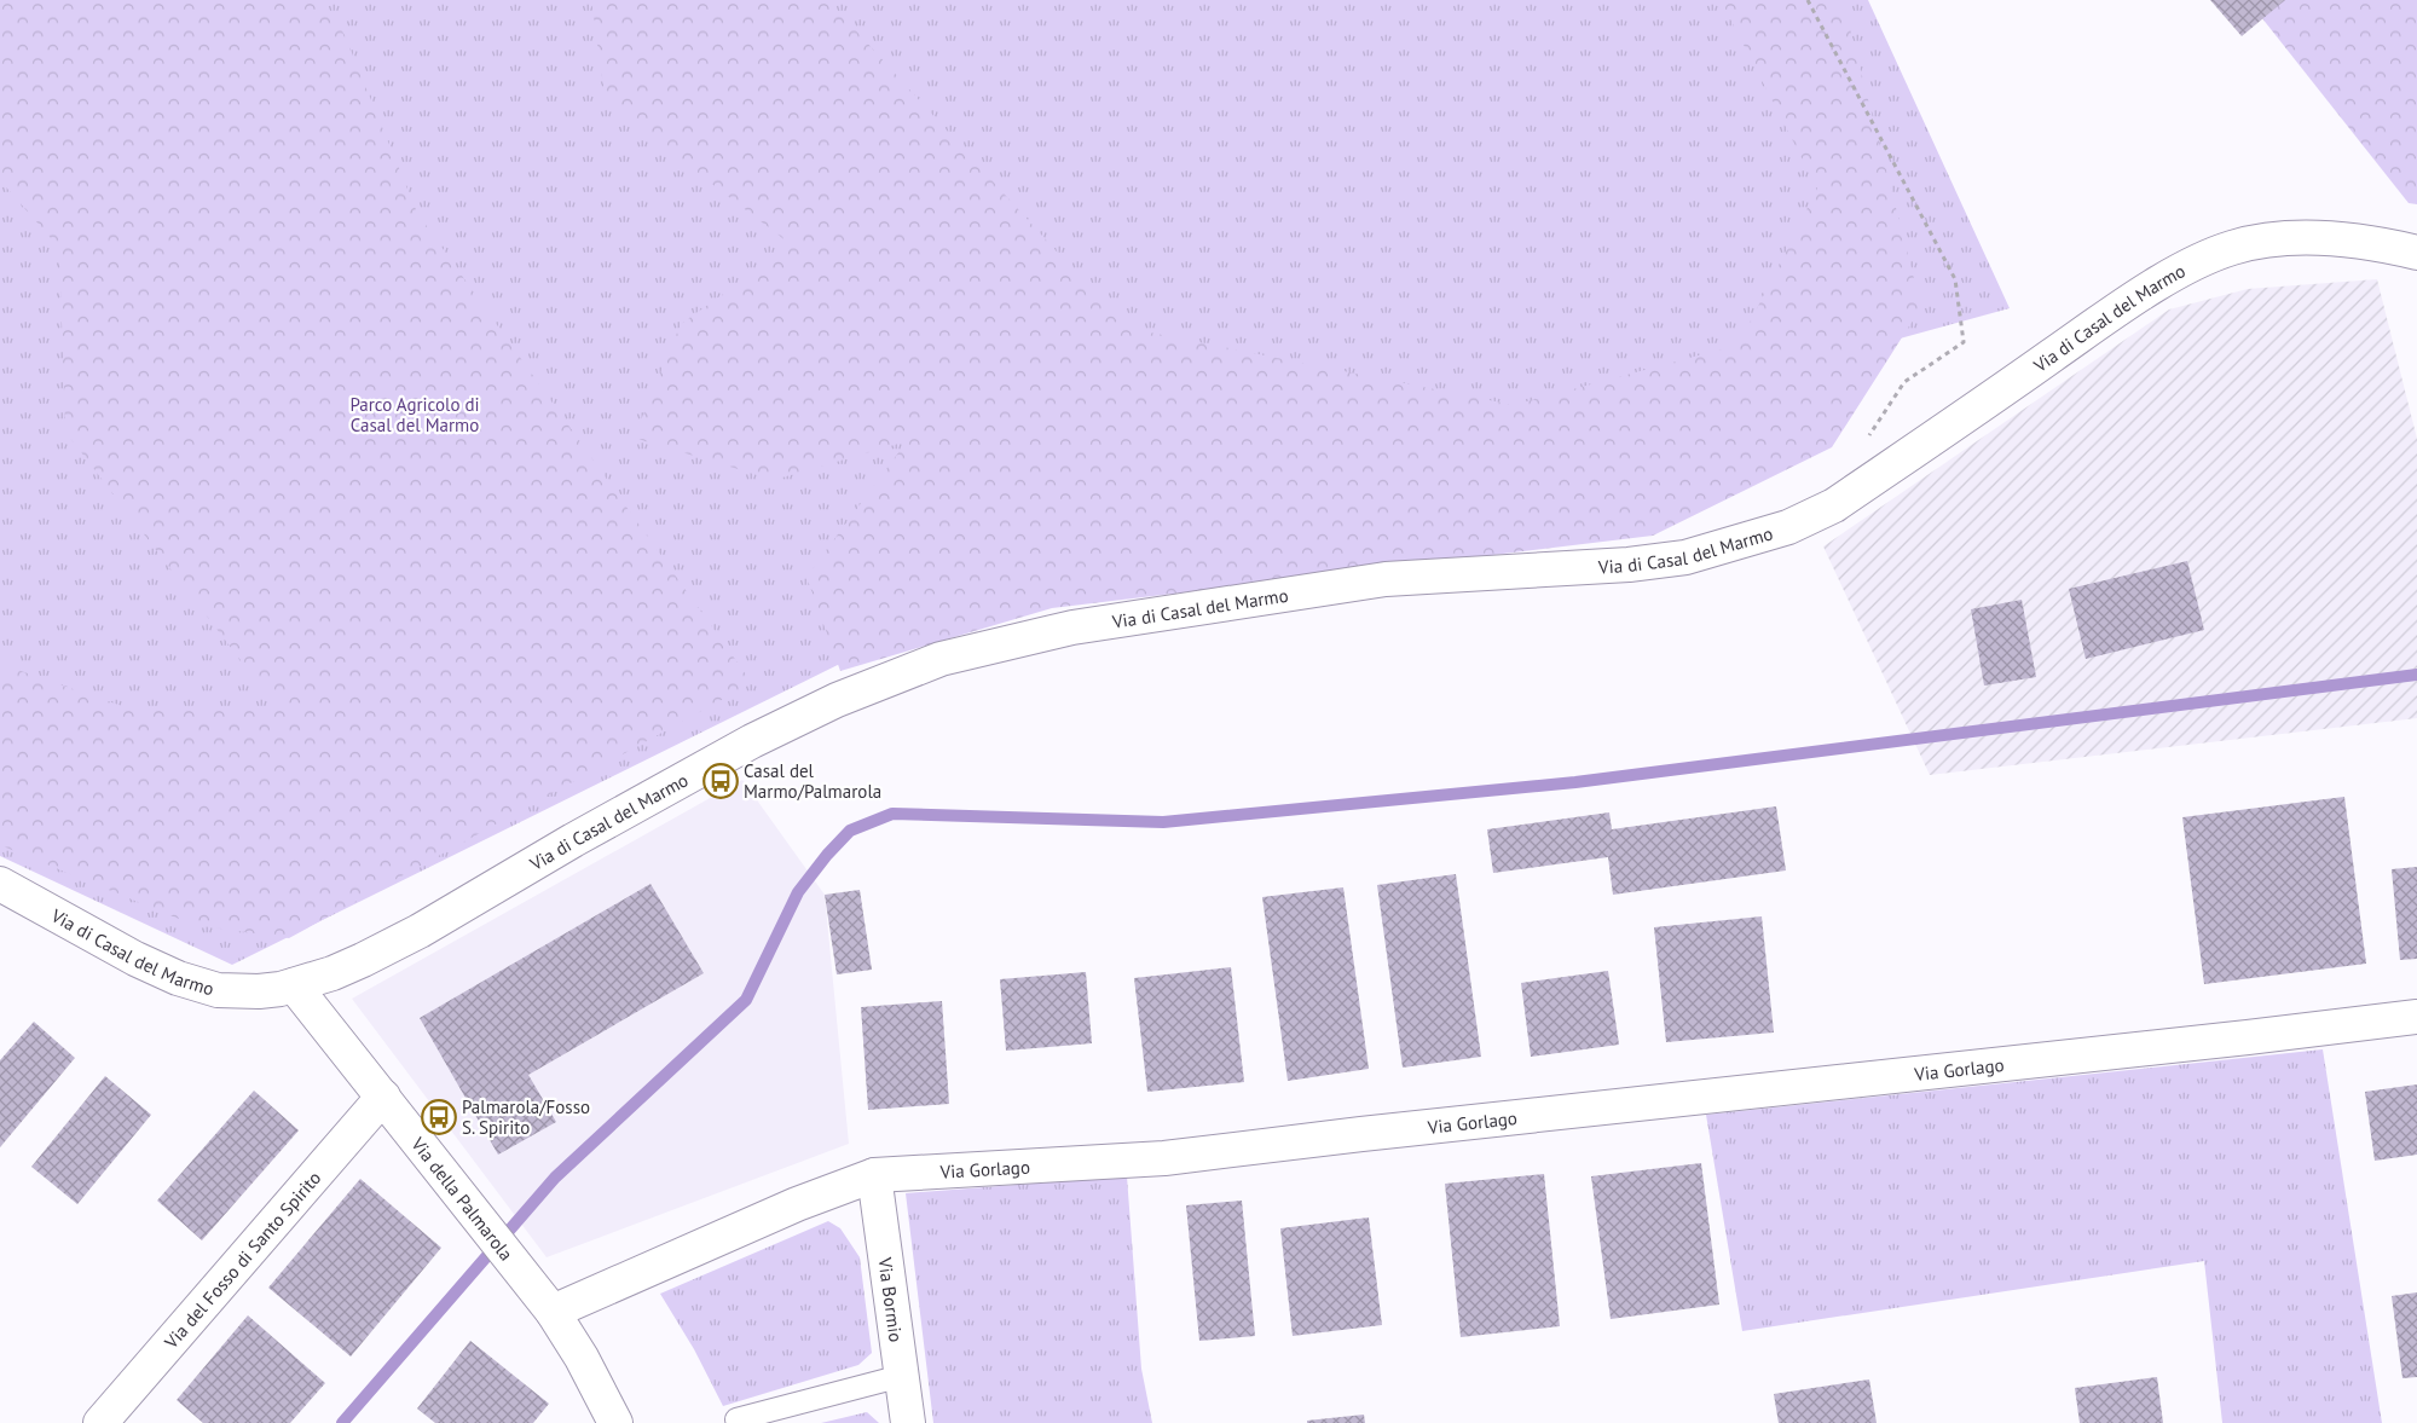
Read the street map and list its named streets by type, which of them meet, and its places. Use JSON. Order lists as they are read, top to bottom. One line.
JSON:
{"streets":{"street":["Via di Casal del Marmo","Via Gorlago","Via della Palmarola","Via del Fosso di Santo Spirito","Via Bormio"]},"crossings":[["Via di Casal del Marmo","Via della Palmarola"],["Via Gorlago","Via della Palmarola"],["Via Gorlago","Via Bormio"],["Via della Palmarola","Via del Fosso di Santo Spirito"]],"parks":["Parco Agricolo di Casal del Marmo"],"places":{"bus stop":["Casal del Marmo/Palmarola","Palmarola/Fosso S. Spirito"]}}
